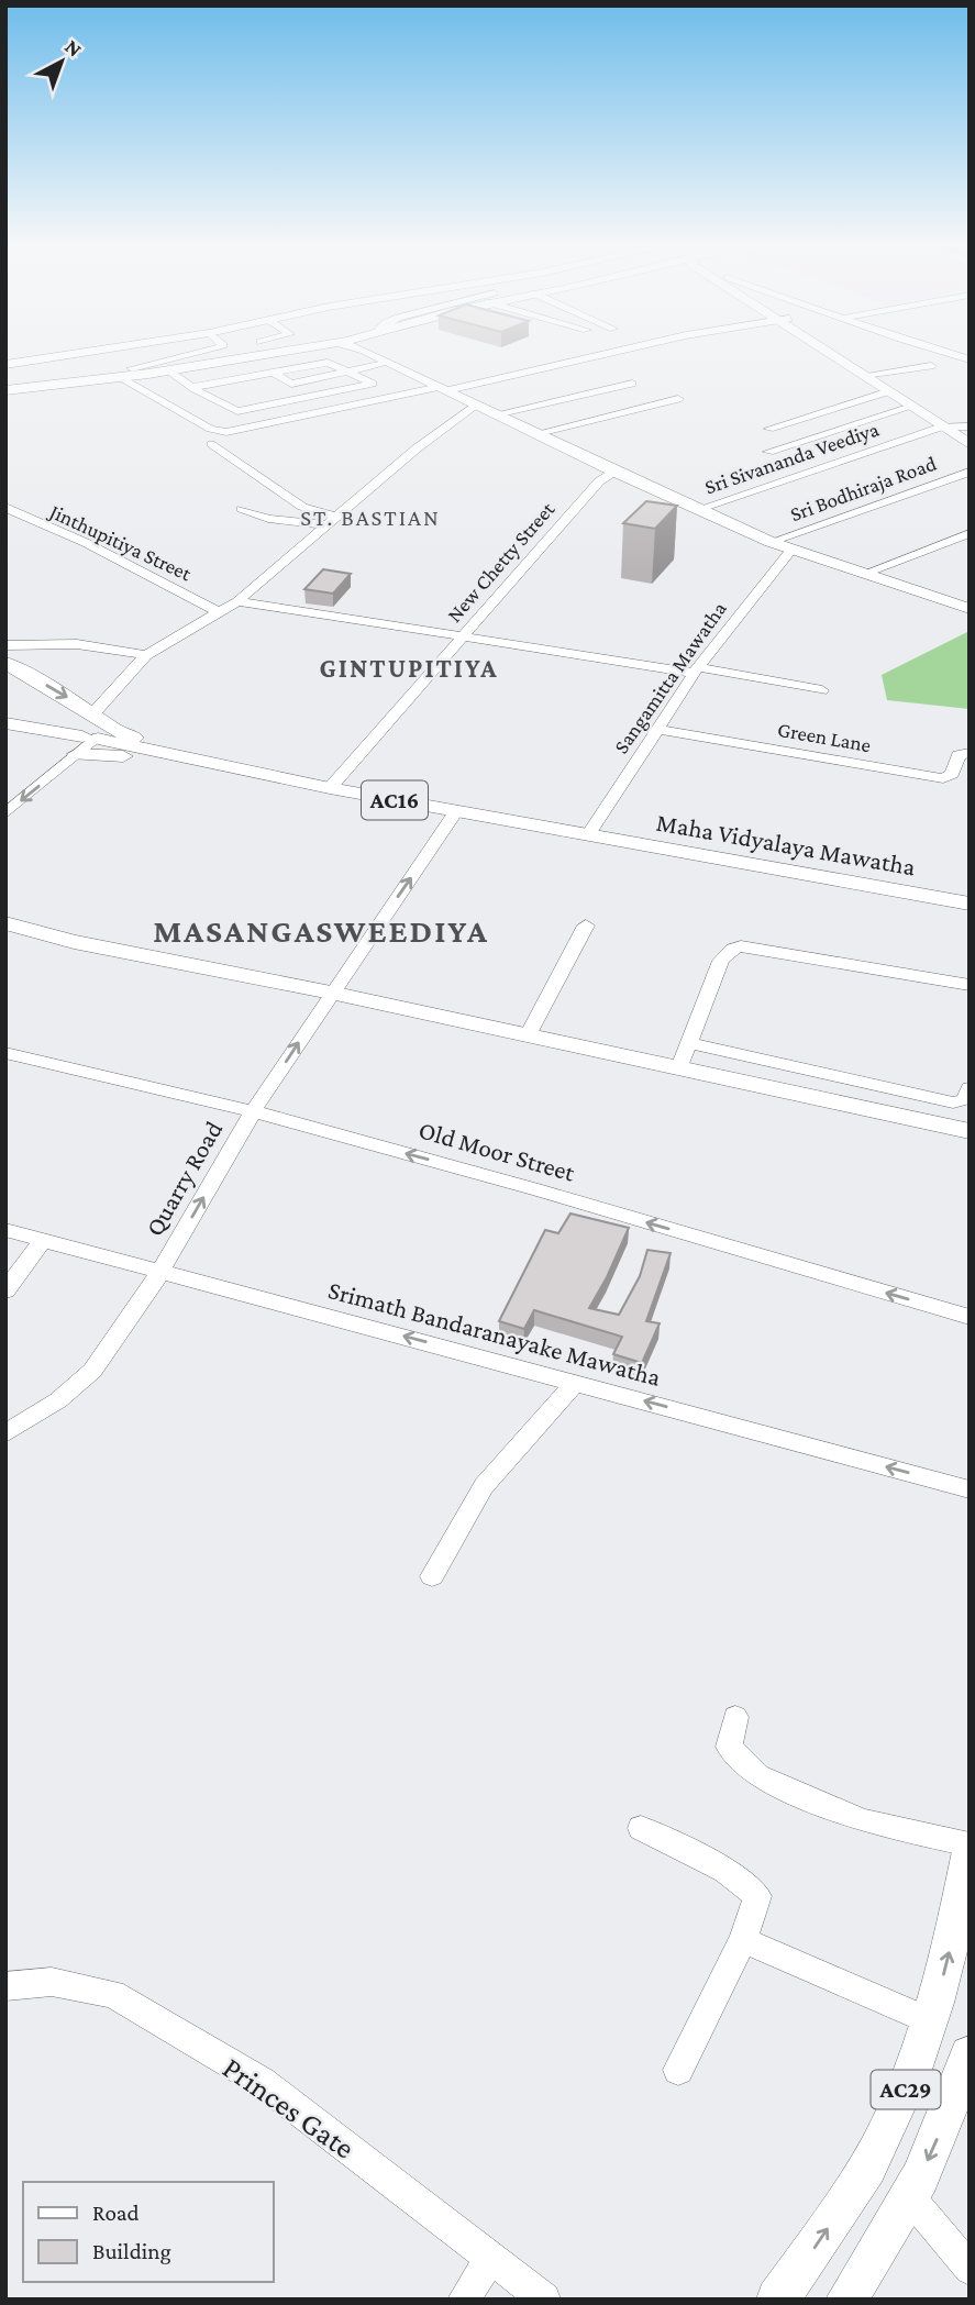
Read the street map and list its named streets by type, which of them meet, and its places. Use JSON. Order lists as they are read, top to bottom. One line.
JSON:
{"streets":{"main road":["AC16","Maha Vidyalaya Mawatha","AC29"],"street":["Sri Sivananda Veediya","Sri Bodhiraja Road","Jinthupitiya Street","New Chetty Street","Sangamitta Mawatha","Green Lane","Old Moor Street","Quarry Road","Srimath Bandaranayake Mawatha","Princes Gate"]},"crossings":[["New Chetty Street","Maha Vidyalaya Mawatha"],["Sangamitta Mawatha","Green Lane"],["Sangamitta Mawatha","Maha Vidyalaya Mawatha"],["Maha Vidyalaya Mawatha","Quarry Road"],["Old Moor Street","Quarry Road"],["Quarry Road","Srimath Bandaranayake Mawatha"]],"one_way":["Old Moor Street","Quarry Road","Srimath Bandaranayake Mawatha"],"districts":["ST. BASTIAN","GINTUPITIYA","MASANGASWEEDIYA"],"legend":["Road","Building"],"north":"top right"}
